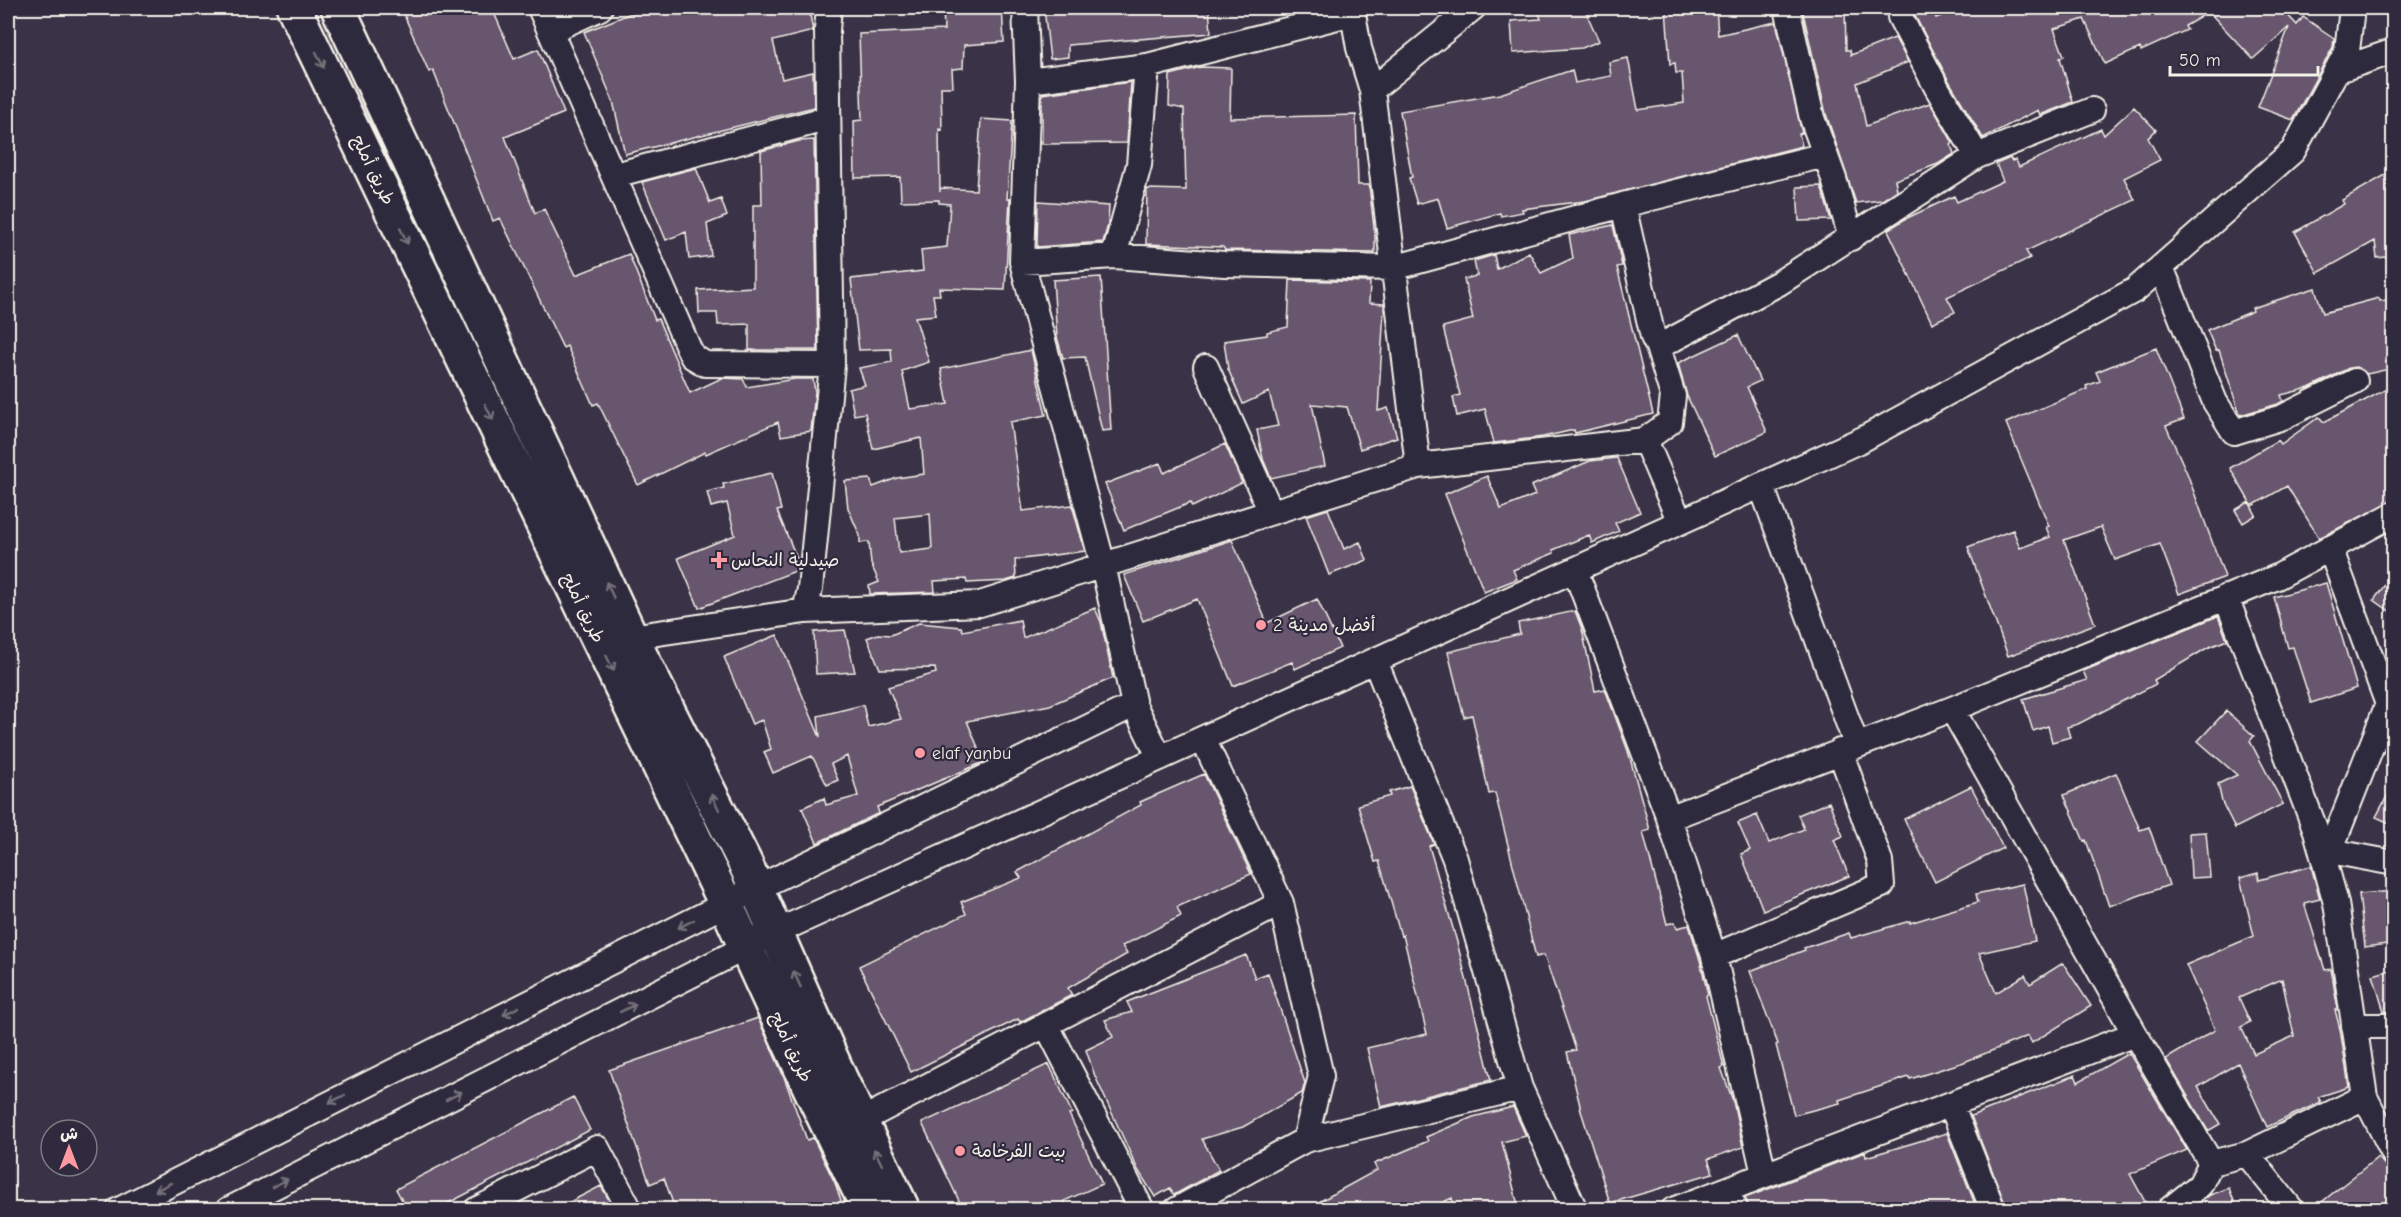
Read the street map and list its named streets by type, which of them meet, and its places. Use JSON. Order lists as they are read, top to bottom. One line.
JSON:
{"streets":{"highway":["طريق أملج"]},"places":{"health":["صيدلية النحاس"],"other":["2 أفضل مدينة","elaf yanbu","بيت الفرخامة"]},"scale_bar":"50 m","north":"top"}
